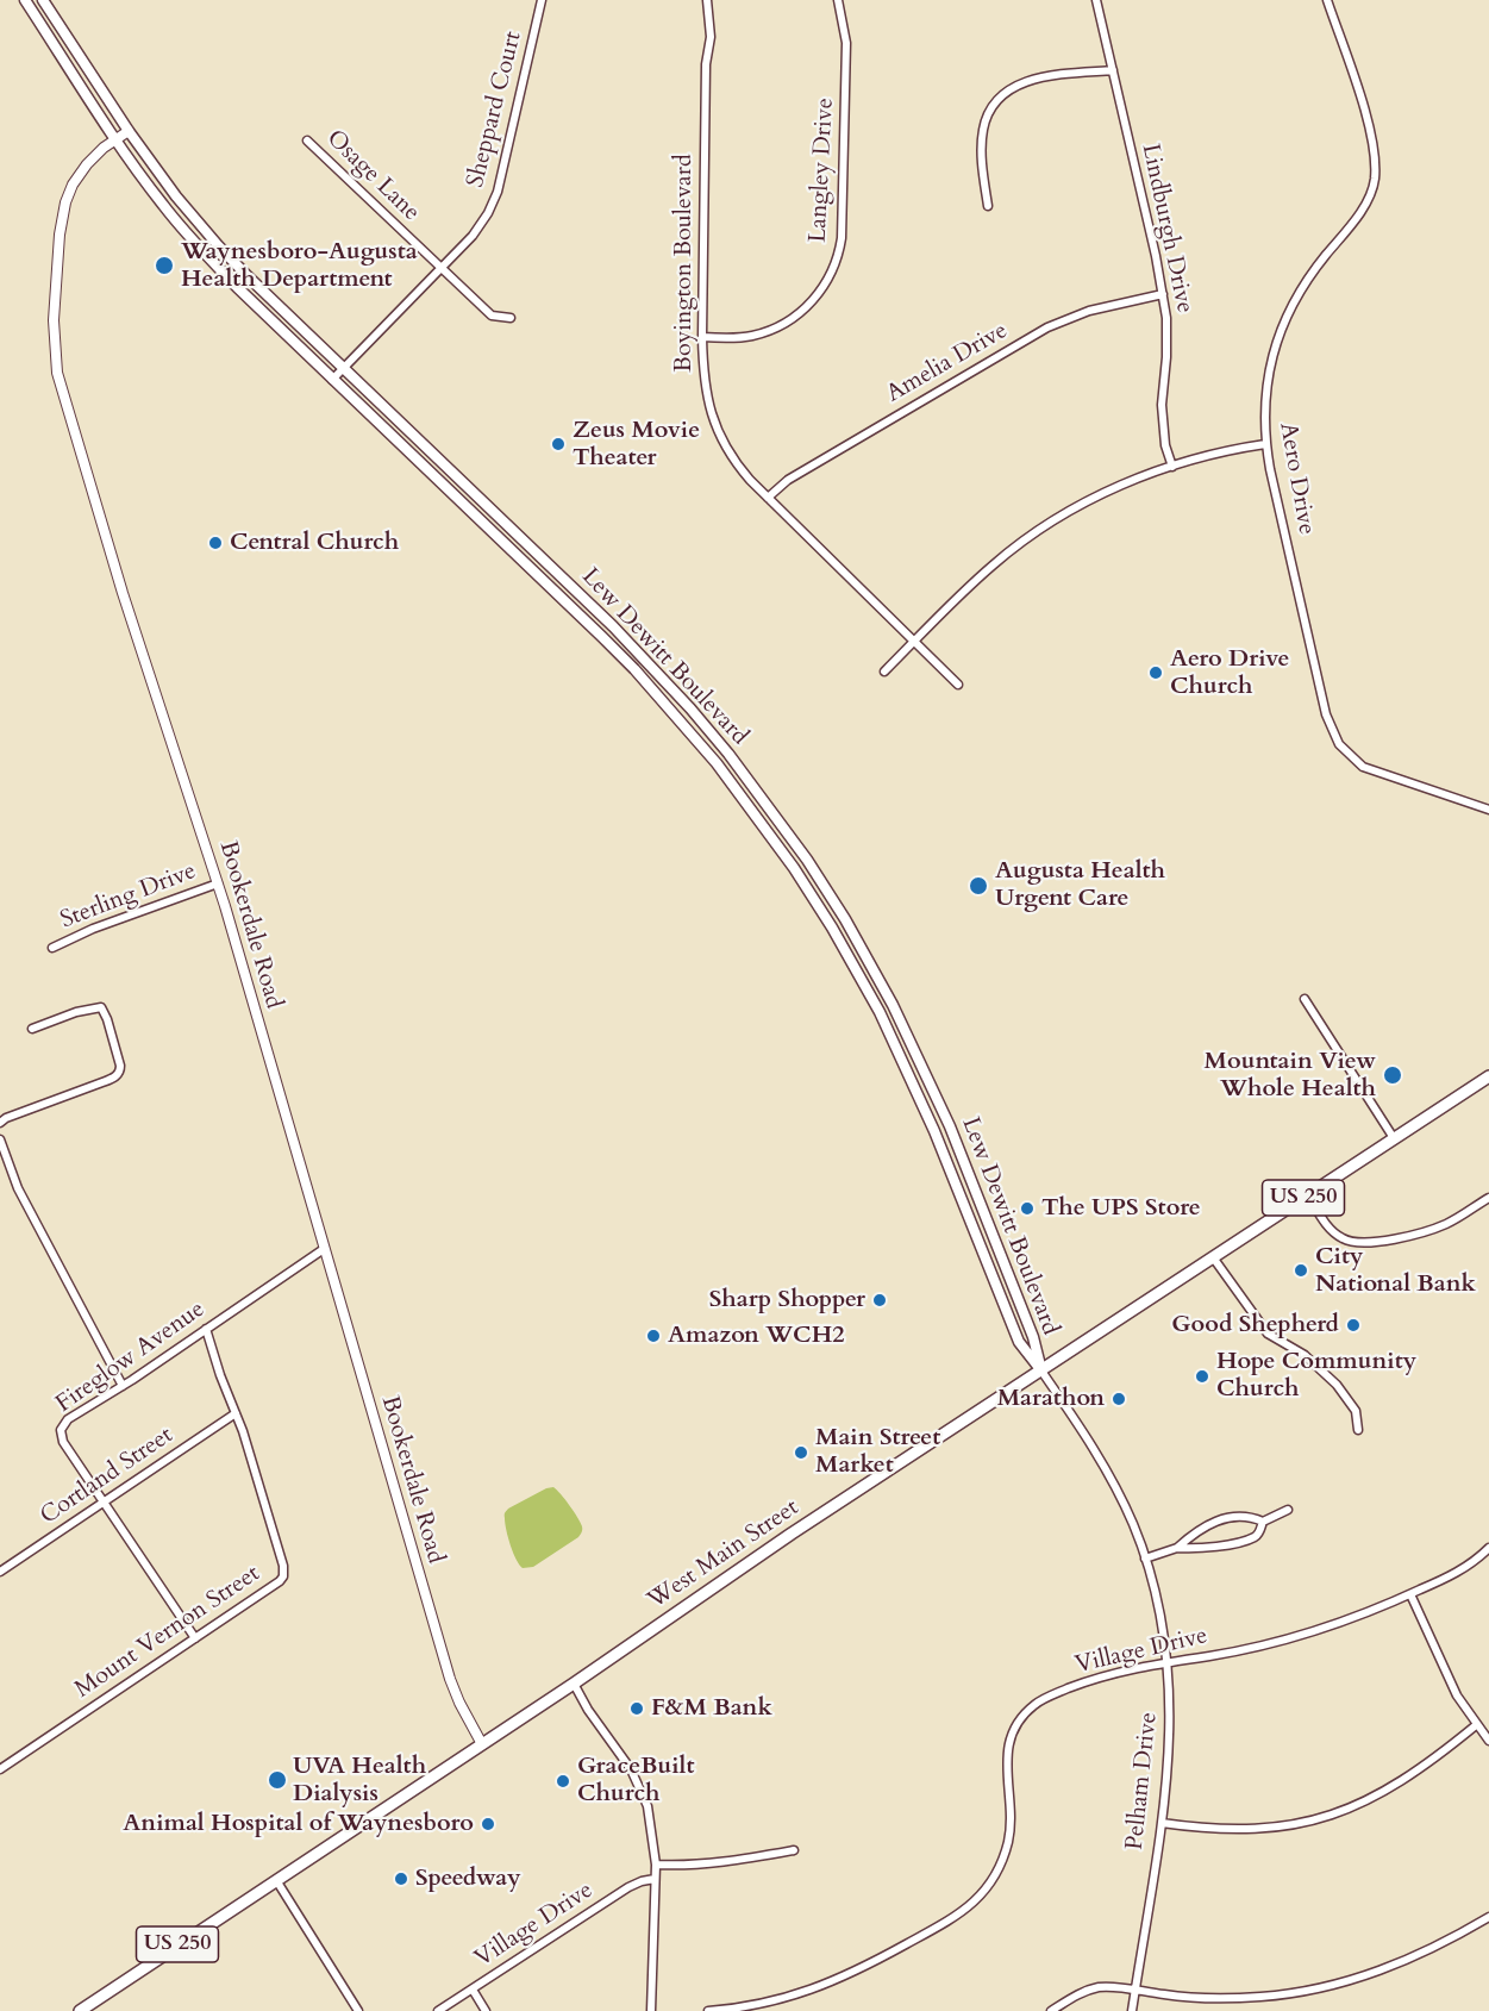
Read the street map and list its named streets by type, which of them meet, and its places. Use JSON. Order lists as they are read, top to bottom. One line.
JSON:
{"streets":{"main road":["Lew Dewitt Boulevard","US 250","West Main Street"],"street":["Sheppard Court","Langley Drive","Osage Lane","Lindburgh Drive","Boyington Boulevard","Amelia Drive","Aero Drive","Sterling Drive","Bookerdale Road","Fireglow Avenue","Cortland Street","Mount Vernon Street","Village Drive","Pelham Drive"]},"crossings":[["Sheppard Court","Osage Lane"],["Sheppard Court","Lew Dewitt Boulevard"],["Langley Drive","Boyington Boulevard"],["Lindburgh Drive","Amelia Drive"],["Boyington Boulevard","Amelia Drive"],["Lew Dewitt Boulevard","Bookerdale Road"],["Lew Dewitt Boulevard","West Main Street"],["Lew Dewitt Boulevard","Pelham Drive"],["Sterling Drive","Bookerdale Road"],["Bookerdale Road","Fireglow Avenue"],["Bookerdale Road","West Main Street"],["US 250","West Main Street"],["Fireglow Avenue","Cortland Street"],["Fireglow Avenue","Mount Vernon Street"],["Cortland Street","Mount Vernon Street"],["West Main Street","Pelham Drive"],["Village Drive","Pelham Drive"]],"places":["Waynesboro-Augusta Health Department","Zeus Movie Theater","Central Church","Aero Drive Church","Augusta Health Urgent Care","Mountain View Whole Health","The UPS Store","City National Bank","Sharp Shopper","Good Shepherd","Amazon WCH2","Hope Community Church","Marathon","Main Street Market","F&M Bank","UVA Health Dialysis","GraceBuilt Church","Animal Hospital of Waynesboro","Speedway"]}
